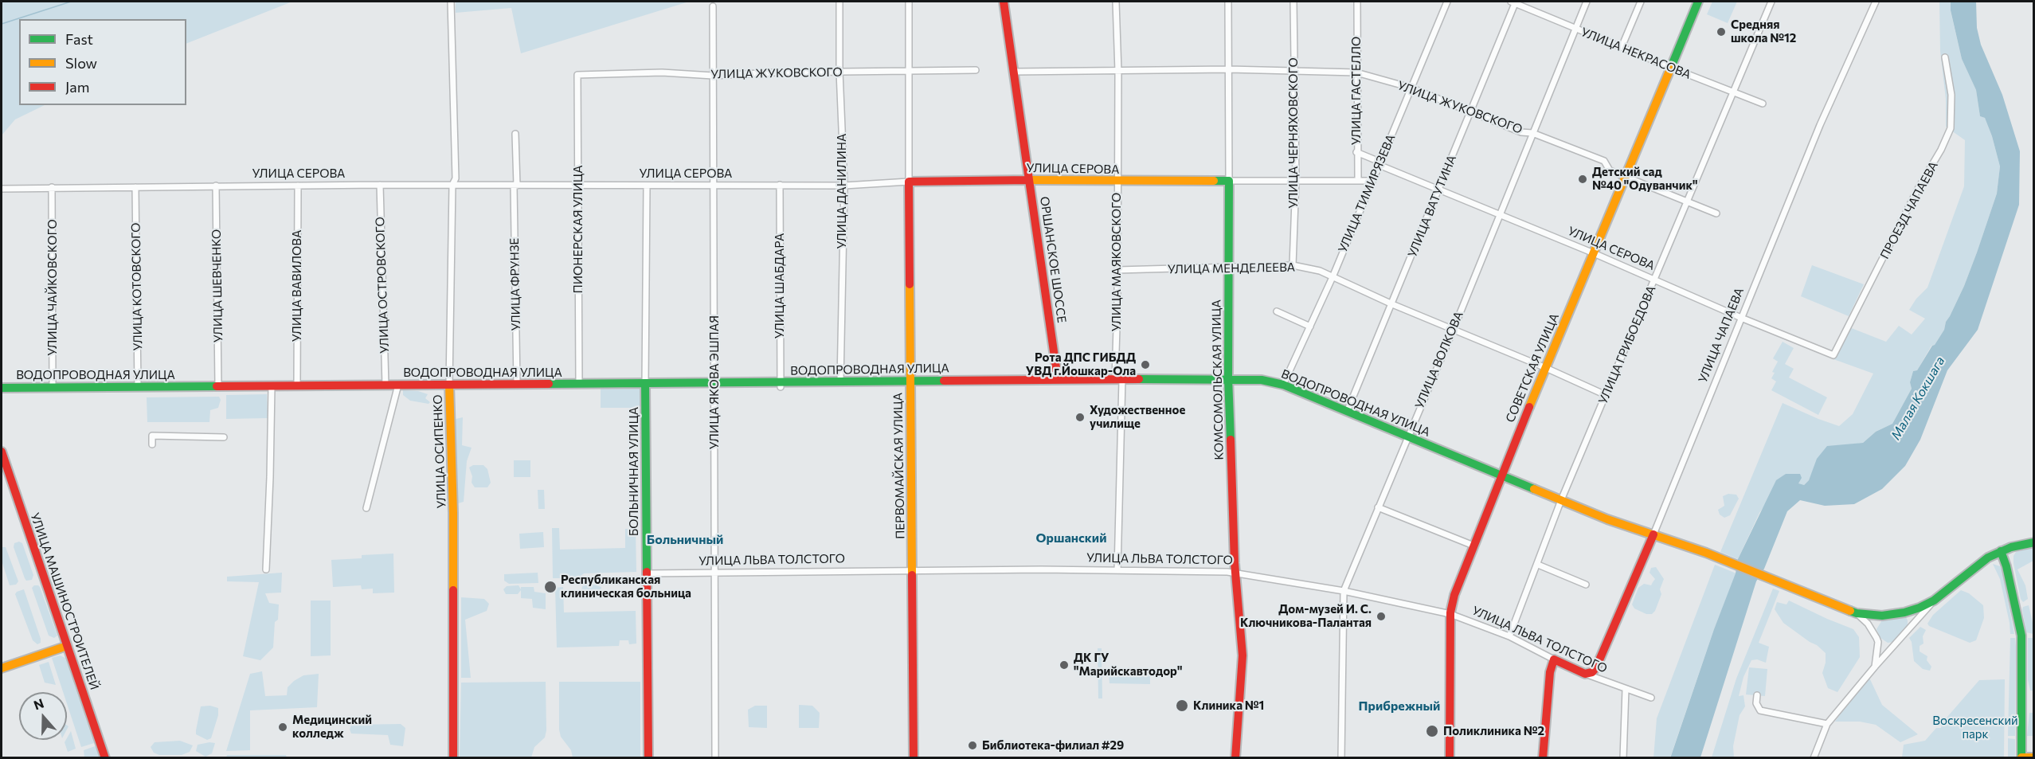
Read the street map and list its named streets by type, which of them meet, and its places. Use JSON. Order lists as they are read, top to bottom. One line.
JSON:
{"streets":{"main road":["УЛИЦА СЕРОВА","ОРШАНСКОЕ ШОССЕ","УЛИЦА ЧАПАЕВА","СОВЕТСКАЯ УЛИЦА","ВОДОПРОВОДНАЯ УЛИЦА","КОМСОМОЛЬСКАЯ УЛИЦА","УЛИЦА ОСИПЕНКО","ПЕРВОМАЙСКАЯ УЛИЦА","БОЛЬНИЧНАЯ УЛИЦА","УЛИЦА ЛЬВА ТОЛСТОГО","УЛИЦА МАШИНОСТРОИТЕЛЕЙ"],"street":["УЛИЦА НЕКРАСОВА","УЛИЦА ЖУКОВСКОГО","УЛИЦА ГАСТЕЛЛО","УЛИЦА ЧЕРНЯХОВСКОГО","УЛИЦА ДАНИЛИНА","УЛИЦА ТИМИРЯЗЕВА","УЛИЦА ВАТУТИНА","ПРОЕЗД ЧАПАЕВА","ПИОНЕРСКАЯ УЛИЦА","УЛИЦА МАЯКОВСКОГО","УЛИЦА МЕНДЕЛЕЕВА","УЛИЦА ФРУНЗЕ","УЛИЦА ОСТРОВСКОГО","УЛИЦА ШЕВЧЕНКО","УЛИЦА ВАВИЛОВА","УЛИЦА ШАБДАРА","УЛИЦА КОТОВСКОГО","УЛИЦА ЧАЙКОВСКОГО","УЛИЦА ГРИБОЕДОВА","УЛИЦА ВОЛКОВА","УЛИЦА ЯКОВА ЭШПАЯ"]},"crossings":[["УЛИЦА НЕКРАСОВА","УЛИЦА ВАТУТИНА"],["УЛИЦА НЕКРАСОВА","УЛИЦА ГРИБОЕДОВА"],["УЛИЦА НЕКРАСОВА","УЛИЦА ВОЛКОВА"],["УЛИЦА НЕКРАСОВА","СОВЕТСКАЯ УЛИЦА"],["УЛИЦА ЖУКОВСКОГО","УЛИЦА ГАСТЕЛЛО"],["УЛИЦА ЖУКОВСКОГО","УЛИЦА ЧЕРНЯХОВСКОГО"],["УЛИЦА ЖУКОВСКОГО","УЛИЦА ДАНИЛИНА"],["УЛИЦА ЖУКОВСКОГО","УЛИЦА ТИМИРЯЗЕВА"],["УЛИЦА ЖУКОВСКОГО","УЛИЦА ВАТУТИНА"],["УЛИЦА ЖУКОВСКОГО","ПИОНЕРСКАЯ УЛИЦА"],["УЛИЦА ЖУКОВСКОГО","ОРШАНСКОЕ ШОССЕ"],["УЛИЦА ЖУКОВСКОГО","УЛИЦА МАЯКОВСКОГО"],["УЛИЦА ЖУКОВСКОГО","УЛИЦА ГРИБОЕДОВА"],["УЛИЦА ЖУКОВСКОГО","УЛИЦА ВОЛКОВА"],["УЛИЦА ЖУКОВСКОГО","СОВЕТСКАЯ УЛИЦА"],["УЛИЦА ЖУКОВСКОГО","КОМСОМОЛЬСКАЯ УЛИЦА"],["УЛИЦА ЖУКОВСКОГО","УЛИЦА ЯКОВА ЭШПАЯ"],["УЛИЦА ЖУКОВСКОГО","ПЕРВОМАЙСКАЯ УЛИЦА"],["УЛИЦА ГАСТЕЛЛО","УЛИЦА СЕРОВА"],["УЛИЦА ЧЕРНЯХОВСКОГО","УЛИЦА СЕРОВА"],["УЛИЦА ЧЕРНЯХОВСКОГО","УЛИЦА МЕНДЕЛЕЕВА"],["УЛИЦА СЕРОВА","УЛИЦА ДАНИЛИНА"],["УЛИЦА СЕРОВА","УЛИЦА ТИМИРЯЗЕВА"],["УЛИЦА СЕРОВА","УЛИЦА ВАТУТИНА"],["УЛИЦА СЕРОВА","ПРОЕЗД ЧАПАЕВА"],["УЛИЦА СЕРОВА","ПИОНЕРСКАЯ УЛИЦА"],["УЛИЦА СЕРОВА","ОРШАНСКОЕ ШОССЕ"],["УЛИЦА СЕРОВА","УЛИЦА МАЯКОВСКОГО"],["УЛИЦА СЕРОВА","УЛИЦА ФРУНЗЕ"],["УЛИЦА СЕРОВА","УЛИЦА ОСТРОВСКОГО"],["УЛИЦА СЕРОВА","УЛИЦА ШЕВЧЕНКО"],["УЛИЦА СЕРОВА","УЛИЦА ВАВИЛОВА"],["УЛИЦА СЕРОВА","УЛИЦА ШАБДАРА"],["УЛИЦА СЕРОВА","УЛИЦА КОТОВСКОГО"],["УЛИЦА СЕРОВА","УЛИЦА ЧАЙКОВСКОГО"],["УЛИЦА СЕРОВА","УЛИЦА ЧАПАЕВА"],["УЛИЦА СЕРОВА","УЛИЦА ГРИБОЕДОВА"],["УЛИЦА СЕРОВА","УЛИЦА ВОЛКОВА"],["УЛИЦА СЕРОВА","СОВЕТСКАЯ УЛИЦА"],["УЛИЦА СЕРОВА","КОМСОМОЛЬСКАЯ УЛИЦА"],["УЛИЦА СЕРОВА","УЛИЦА ЯКОВА ЭШПАЯ"],["УЛИЦА СЕРОВА","УЛИЦА ОСИПЕНКО"],["УЛИЦА СЕРОВА","ПЕРВОМАЙСКАЯ УЛИЦА"],["УЛИЦА СЕРОВА","БОЛЬНИЧНАЯ УЛИЦА"],["УЛИЦА ДАНИЛИНА","ВОДОПРОВОДНАЯ УЛИЦА"],["УЛИЦА ТИМИРЯЗЕВА","УЛИЦА МЕНДЕЛЕЕВА"],["УЛИЦА ТИМИРЯЗЕВА","ВОДОПРОВОДНАЯ УЛИЦА"],["УЛИЦА ВАТУТИНА","УЛИЦА МЕНДЕЛЕЕВА"],["УЛИЦА ВАТУТИНА","ВОДОПРОВОДНАЯ УЛИЦА"],["ПИОНЕРСКАЯ УЛИЦА","ВОДОПРОВОДНАЯ УЛИЦА"],["ОРШАНСКОЕ ШОССЕ","ВОДОПРОВОДНАЯ УЛИЦА"],["УЛИЦА МАЯКОВСКОГО","УЛИЦА МЕНДЕЛЕЕВА"],["УЛИЦА МАЯКОВСКОГО","ВОДОПРОВОДНАЯ УЛИЦА"],["УЛИЦА МАЯКОВСКОГО","УЛИЦА ЛЬВА ТОЛСТОГО"],["УЛИЦА МЕНДЕЛЕЕВА","УЛИЦА ГРИБОЕДОВА"],["УЛИЦА МЕНДЕЛЕЕВА","УЛИЦА ВОЛКОВА"],["УЛИЦА МЕНДЕЛЕЕВА","СОВЕТСКАЯ УЛИЦА"],["УЛИЦА МЕНДЕЛЕЕВА","КОМСОМОЛЬСКАЯ УЛИЦА"],["УЛИЦА ФРУНЗЕ","ВОДОПРОВОДНАЯ УЛИЦА"],["УЛИЦА ОСТРОВСКОГО","ВОДОПРОВОДНАЯ УЛИЦА"],["УЛИЦА ШЕВЧЕНКО","ВОДОПРОВОДНАЯ УЛИЦА"],["УЛИЦА ВАВИЛОВА","ВОДОПРОВОДНАЯ УЛИЦА"],["УЛИЦА ШАБДАРА","ВОДОПРОВОДНАЯ УЛИЦА"],["УЛИЦА КОТОВСКОГО","ВОДОПРОВОДНАЯ УЛИЦА"],["УЛИЦА ЧАЙКОВСКОГО","ВОДОПРОВОДНАЯ УЛИЦА"],["УЛИЦА ЧАПАЕВА","ВОДОПРОВОДНАЯ УЛИЦА"],["УЛИЦА ЧАПАЕВА","УЛИЦА ЛЬВА ТОЛСТОГО"],["УЛИЦА ГРИБОЕДОВА","ВОДОПРОВОДНАЯ УЛИЦА"],["УЛИЦА ГРИБОЕДОВА","УЛИЦА ЛЬВА ТОЛСТОГО"],["УЛИЦА ВОЛКОВА","ВОДОПРОВОДНАЯ УЛИЦА"],["УЛИЦА ВОЛКОВА","УЛИЦА ЛЬВА ТОЛСТОГО"],["СОВЕТСКАЯ УЛИЦА","ВОДОПРОВОДНАЯ УЛИЦА"],["СОВЕТСКАЯ УЛИЦА","УЛИЦА ЛЬВА ТОЛСТОГО"],["ВОДОПРОВОДНАЯ УЛИЦА","КОМСОМОЛЬСКАЯ УЛИЦА"],["ВОДОПРОВОДНАЯ УЛИЦА","УЛИЦА ЯКОВА ЭШПАЯ"],["ВОДОПРОВОДНАЯ УЛИЦА","УЛИЦА ОСИПЕНКО"],["ВОДОПРОВОДНАЯ УЛИЦА","ПЕРВОМАЙСКАЯ УЛИЦА"],["ВОДОПРОВОДНАЯ УЛИЦА","БОЛЬНИЧНАЯ УЛИЦА"],["КОМСОМОЛЬСКАЯ УЛИЦА","УЛИЦА ЛЬВА ТОЛСТОГО"],["УЛИЦА ЯКОВА ЭШПАЯ","УЛИЦА ЛЬВА ТОЛСТОГО"],["ПЕРВОМАЙСКАЯ УЛИЦА","УЛИЦА ЛЬВА ТОЛСТОГО"],["БОЛЬНИЧНАЯ УЛИЦА","УЛИЦА ЛЬВА ТОЛСТОГО"]],"districts":["Оршанский","Больничный","Прибрежный"],"water":["Малая Кокшага"],"parks":["Воскресенский парк"],"places":["Средняя школа №12","Детский сад №40 \"Одуванчик\"","Рота ДПС ГИБДД УВД г.Йошкар-Ола","Художественное училище","Республиканская клиническая больница","Дом-музей И. С. Ключникова-Палантая","ДК ГУ \"Марийскавтодор\"","Клиника №1","Медицинский колледж","Поликлиника №2","Библиотека-филиал #29"],"legend":["Fast","Slow","Jam"],"north":"top"}
